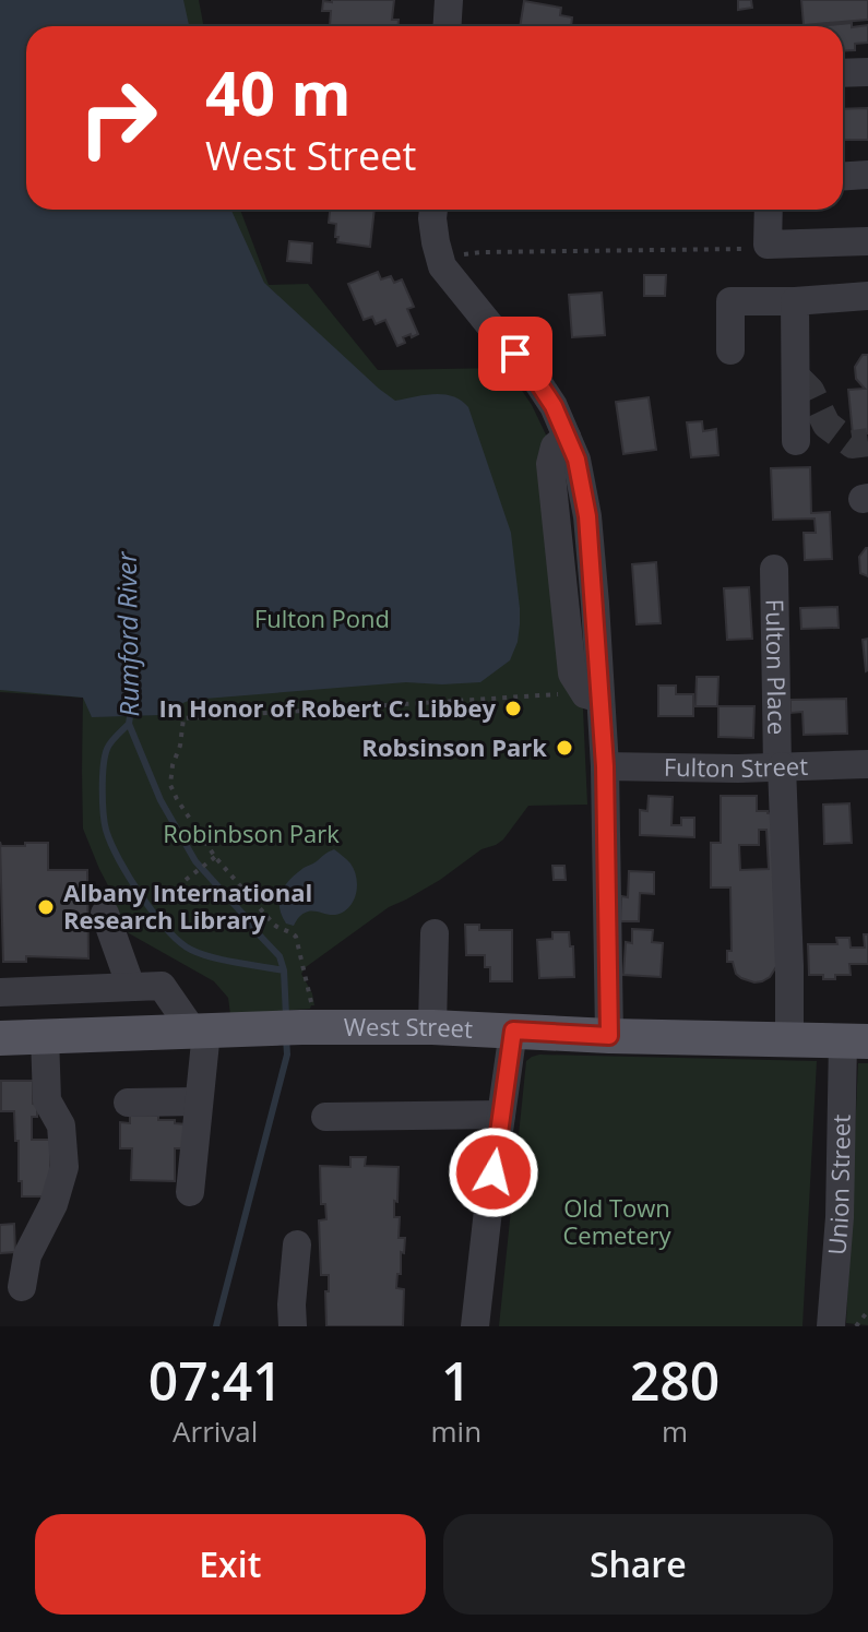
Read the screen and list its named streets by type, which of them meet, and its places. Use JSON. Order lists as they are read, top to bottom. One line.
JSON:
{"streets":{"main road":["West Street"],"street":["Fulton Place","Fulton Street","Union Street"]},"crossings":[["Fulton Place","Fulton Street"],["Fulton Place","West Street"],["West Street","Union Street"]],"water":["Rumford River"],"parks":["Fulton Pond","Robinbson Park","Old Town Cemetery"],"places":["In Honor of Robert C. Libbey","Robsinson Park","Albany International Research Library"],"page":{"turn":["40 m","West Street"],"eta":["07:41","Arrival","1","min","280","m"],"buttons":["Exit","Share"]}}
